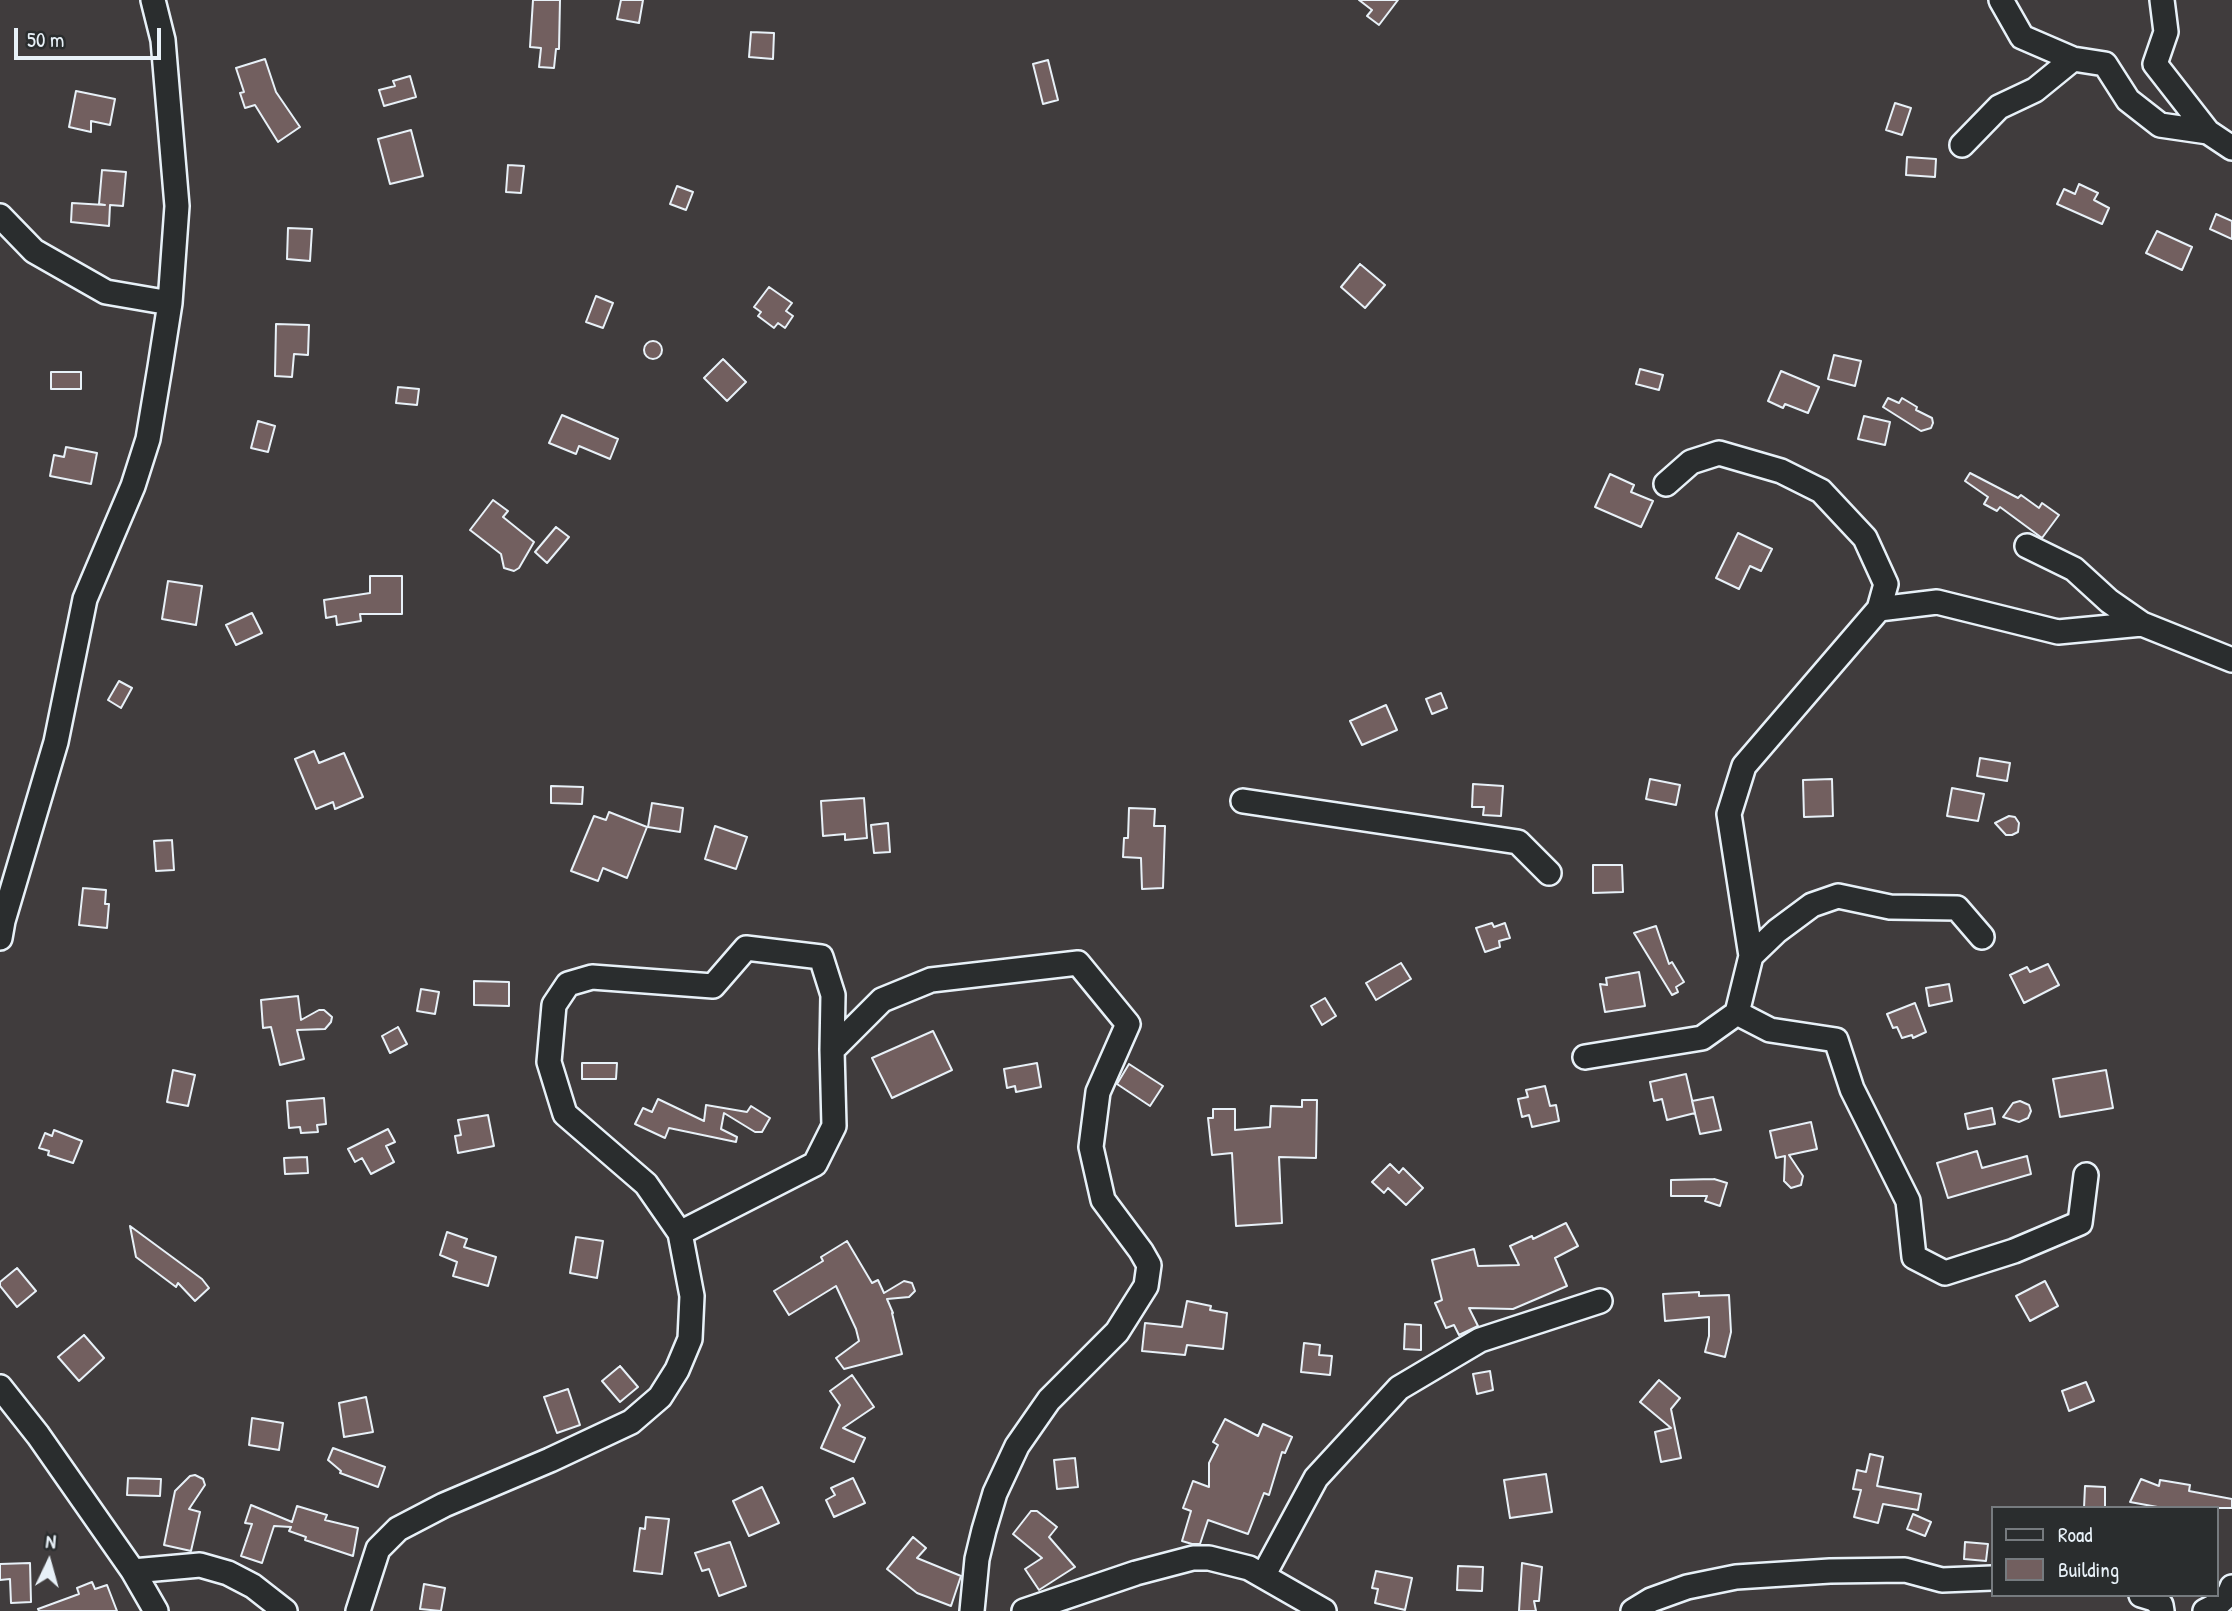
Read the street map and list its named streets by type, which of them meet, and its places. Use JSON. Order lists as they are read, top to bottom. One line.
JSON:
{"legend":["Road","Building"],"scale_bar":"50 m","north":"top"}
